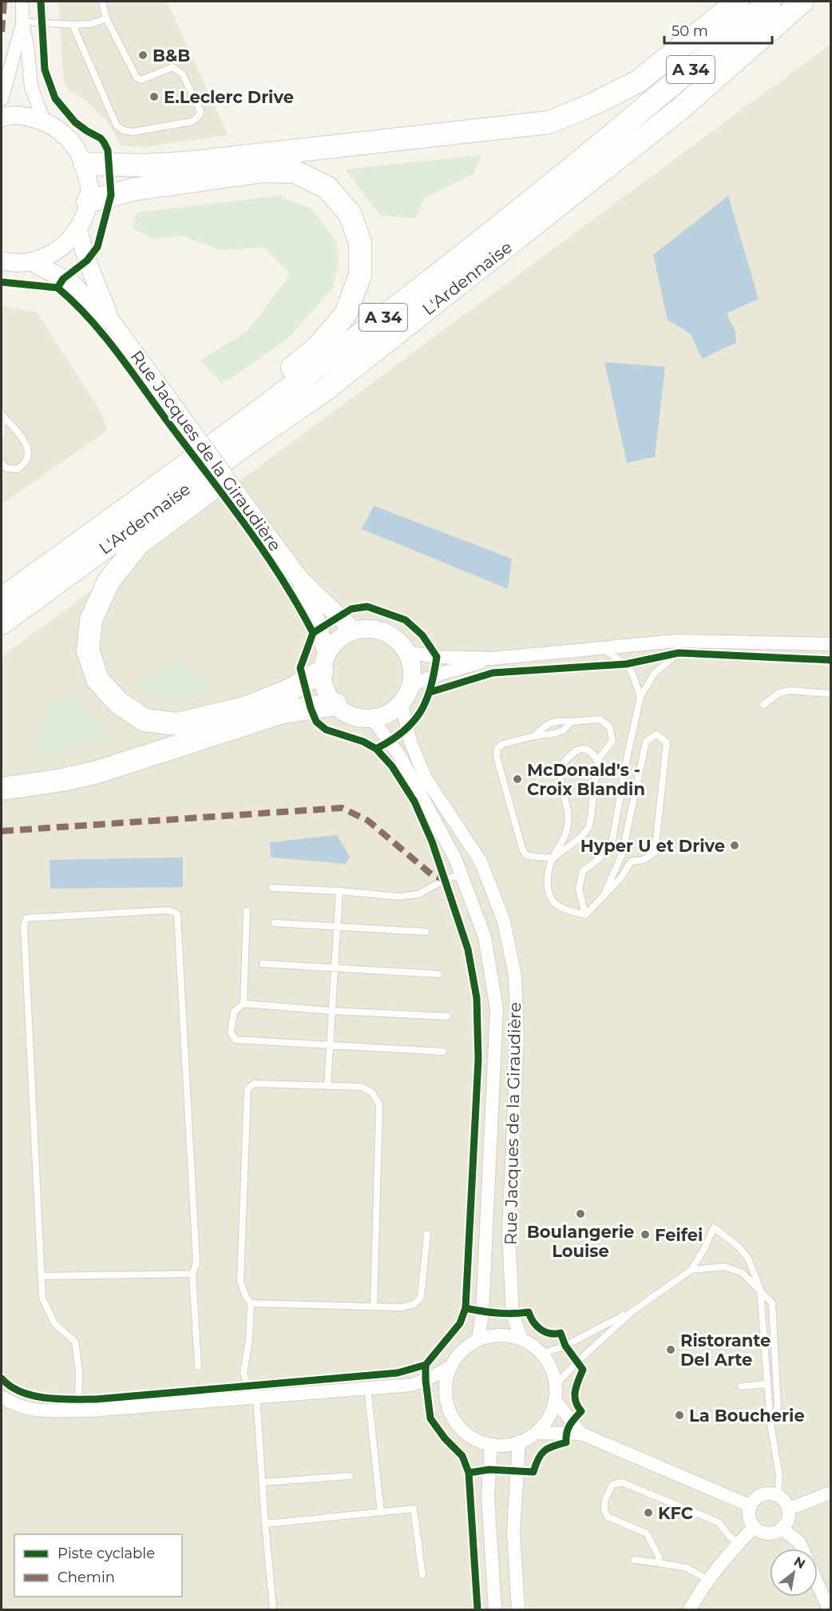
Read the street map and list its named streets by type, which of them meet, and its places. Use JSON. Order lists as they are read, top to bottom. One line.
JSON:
{"streets":{"highway":["A 34","L'Ardennaise"],"street":["Rue Jacques de la Giraudière"]},"places":["B&B","E.Leclerc Drive","McDonald's - Croix Blandin","Hyper U et Drive","Boulangerie Louise","Feifei","Ristorante Del Arte","La Boucherie","KFC"],"legend":["Piste cyclable","Chemin"],"scale_bar":"50 m","north":"top right"}
